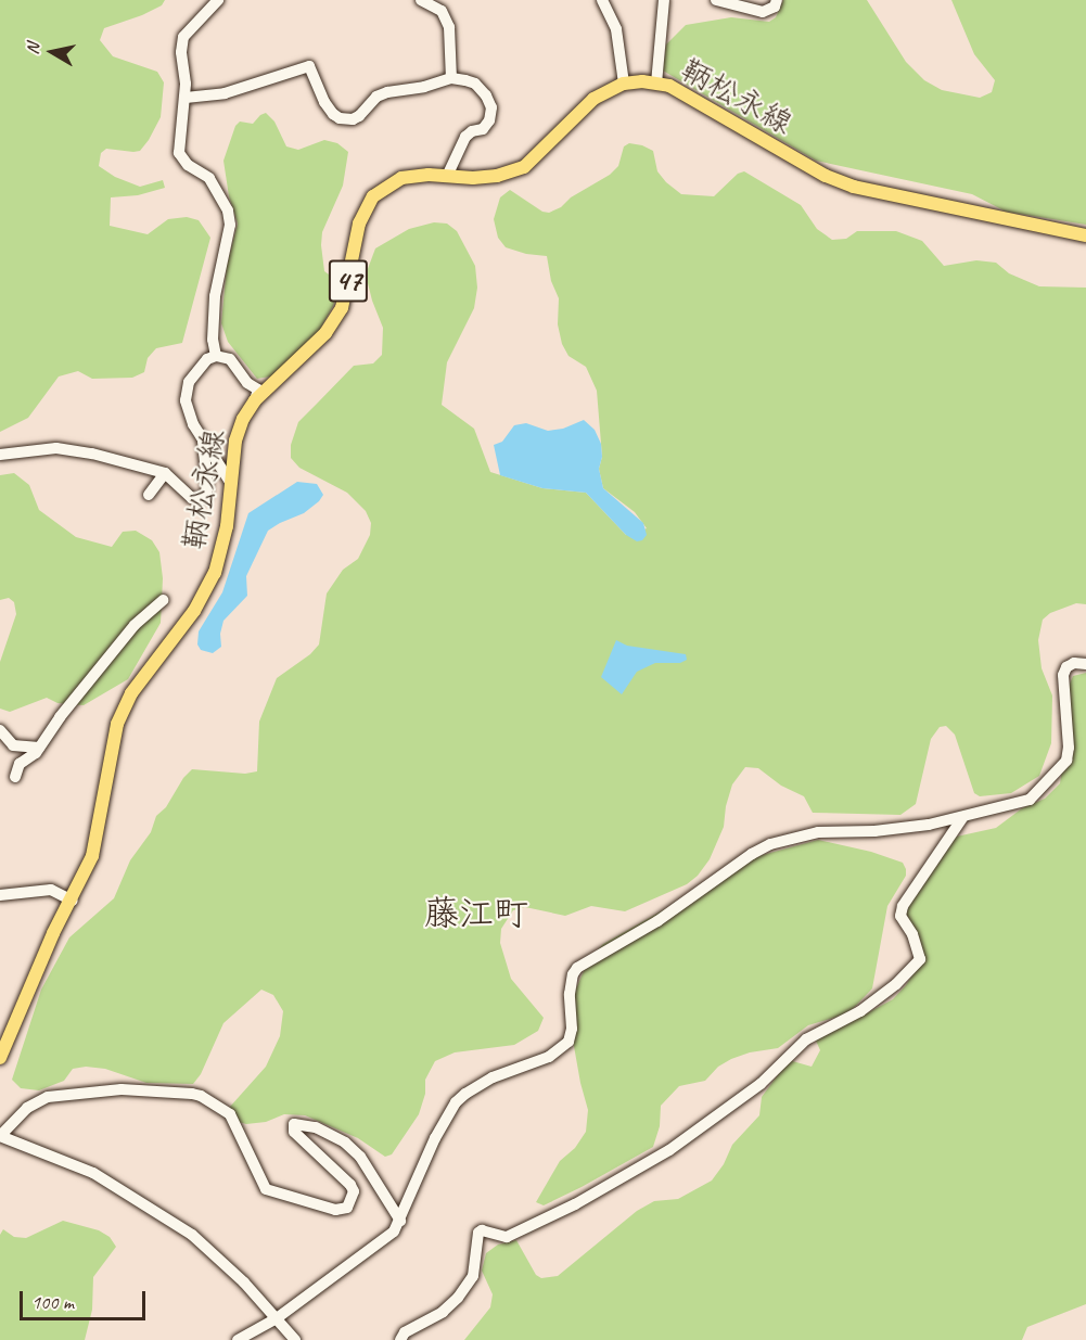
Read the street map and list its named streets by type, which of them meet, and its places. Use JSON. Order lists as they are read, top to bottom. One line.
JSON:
{"streets":{"main road":["鞆松永線","47"]},"districts":["藤江町"],"scale_bar":"100 m","north":"left"}
